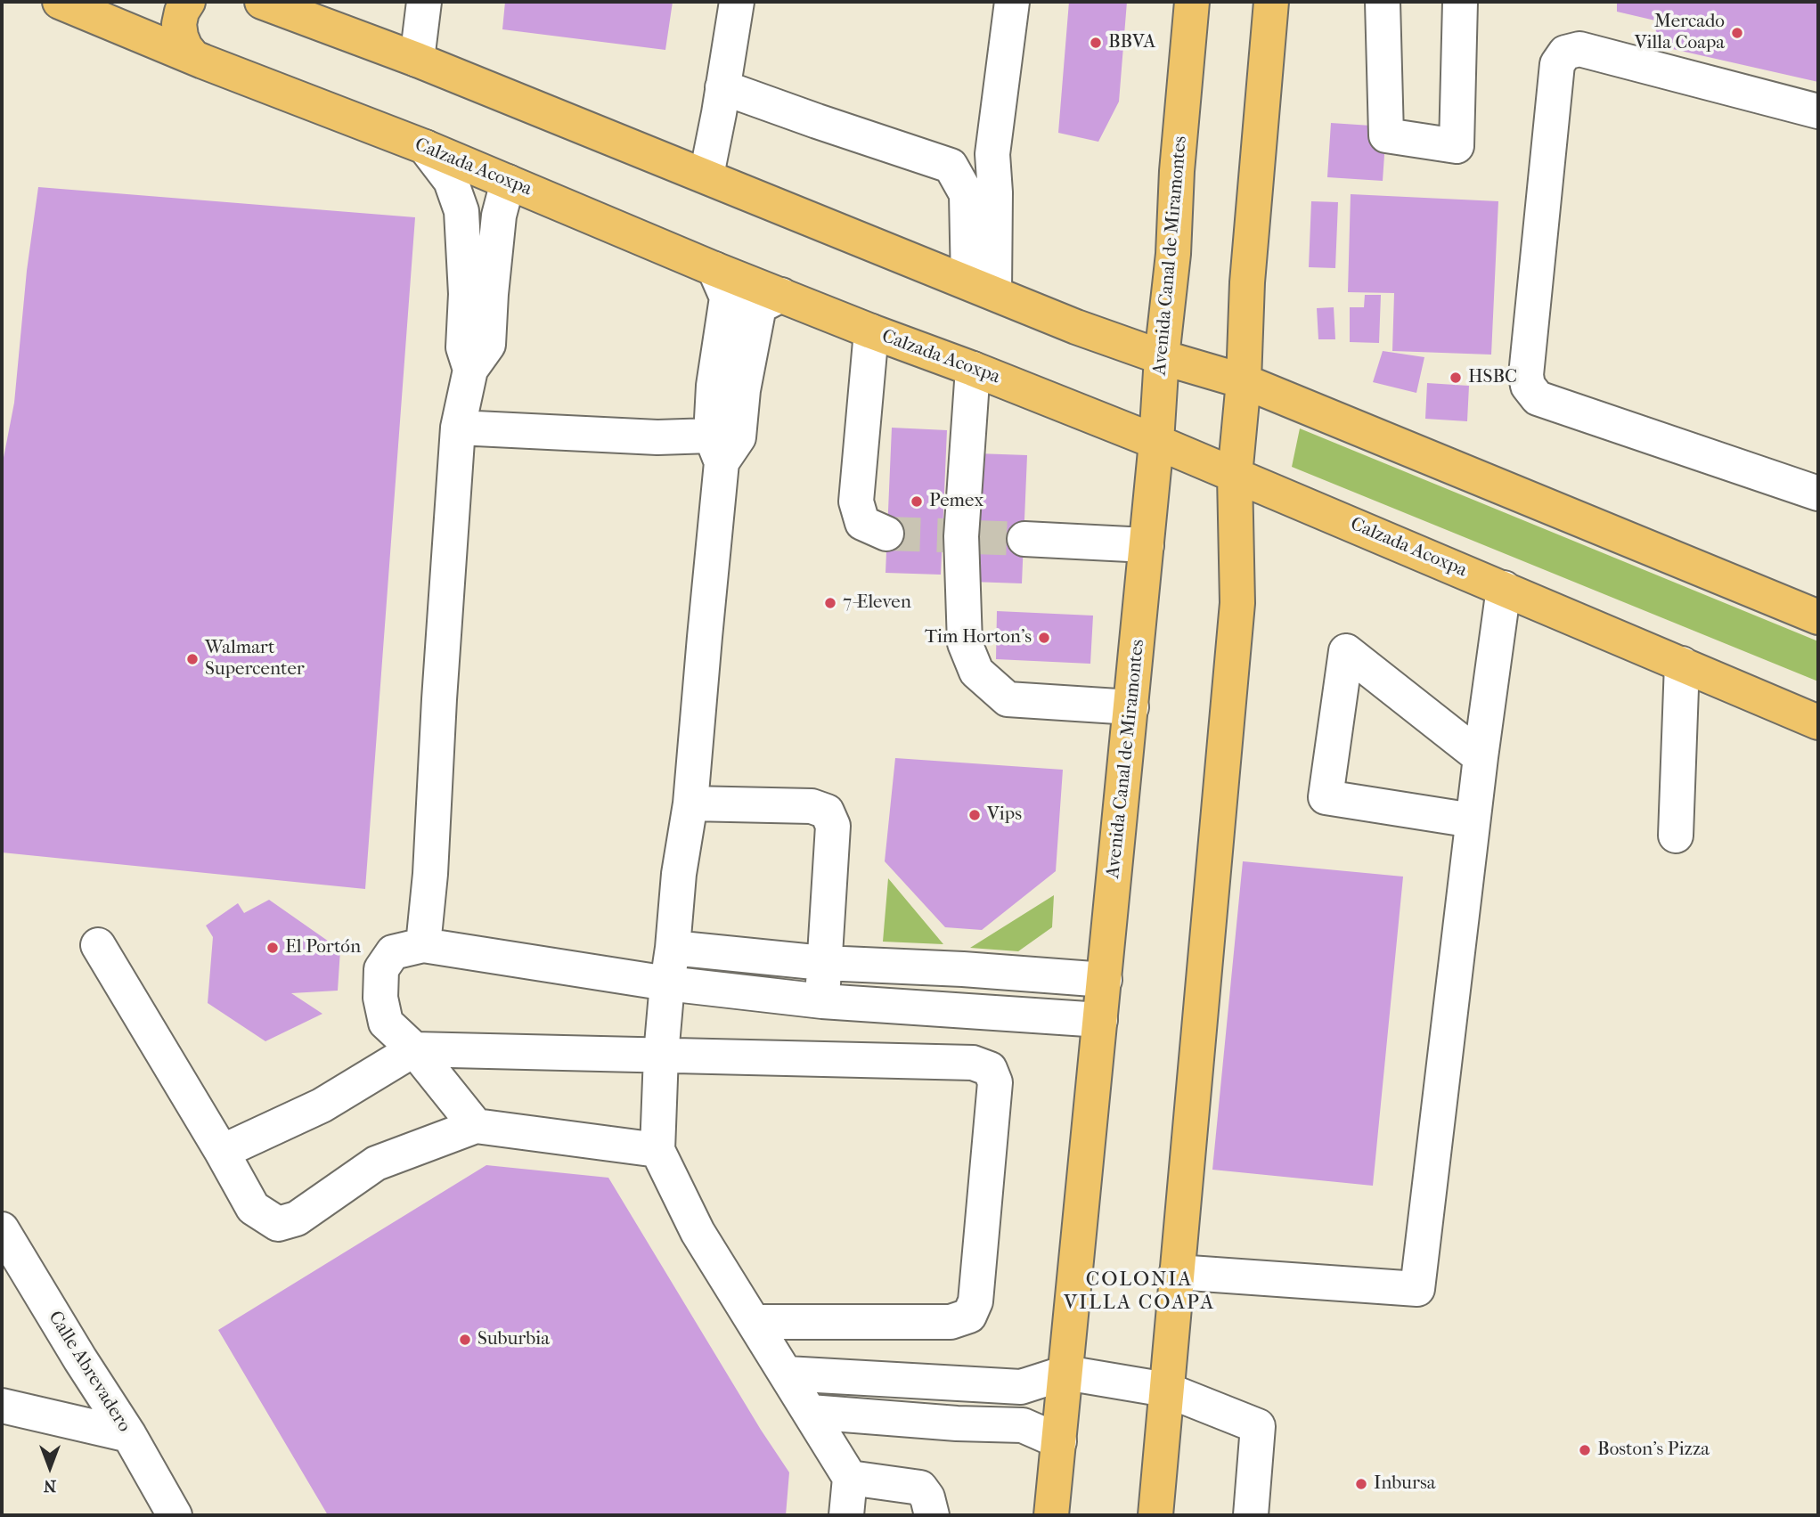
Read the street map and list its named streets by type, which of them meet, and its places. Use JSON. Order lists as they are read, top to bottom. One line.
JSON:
{"streets":{"main road":["Calzada Acoxpa","Avenida Canal de Miramontes"],"street":["Calle Abrevadero"]},"crossings":[["Calzada Acoxpa","Avenida Canal de Miramontes"]],"districts":["COLONIA VILLA COAPA"],"places":["Mercado Villa Coapa","BBVA","HSBC","Pemex","7-Eleven","Tim Horton's","Walmart Supercenter","Vips","El Portón","Suburbia","Boston's Pizza","Inbursa"],"north":"bottom"}
